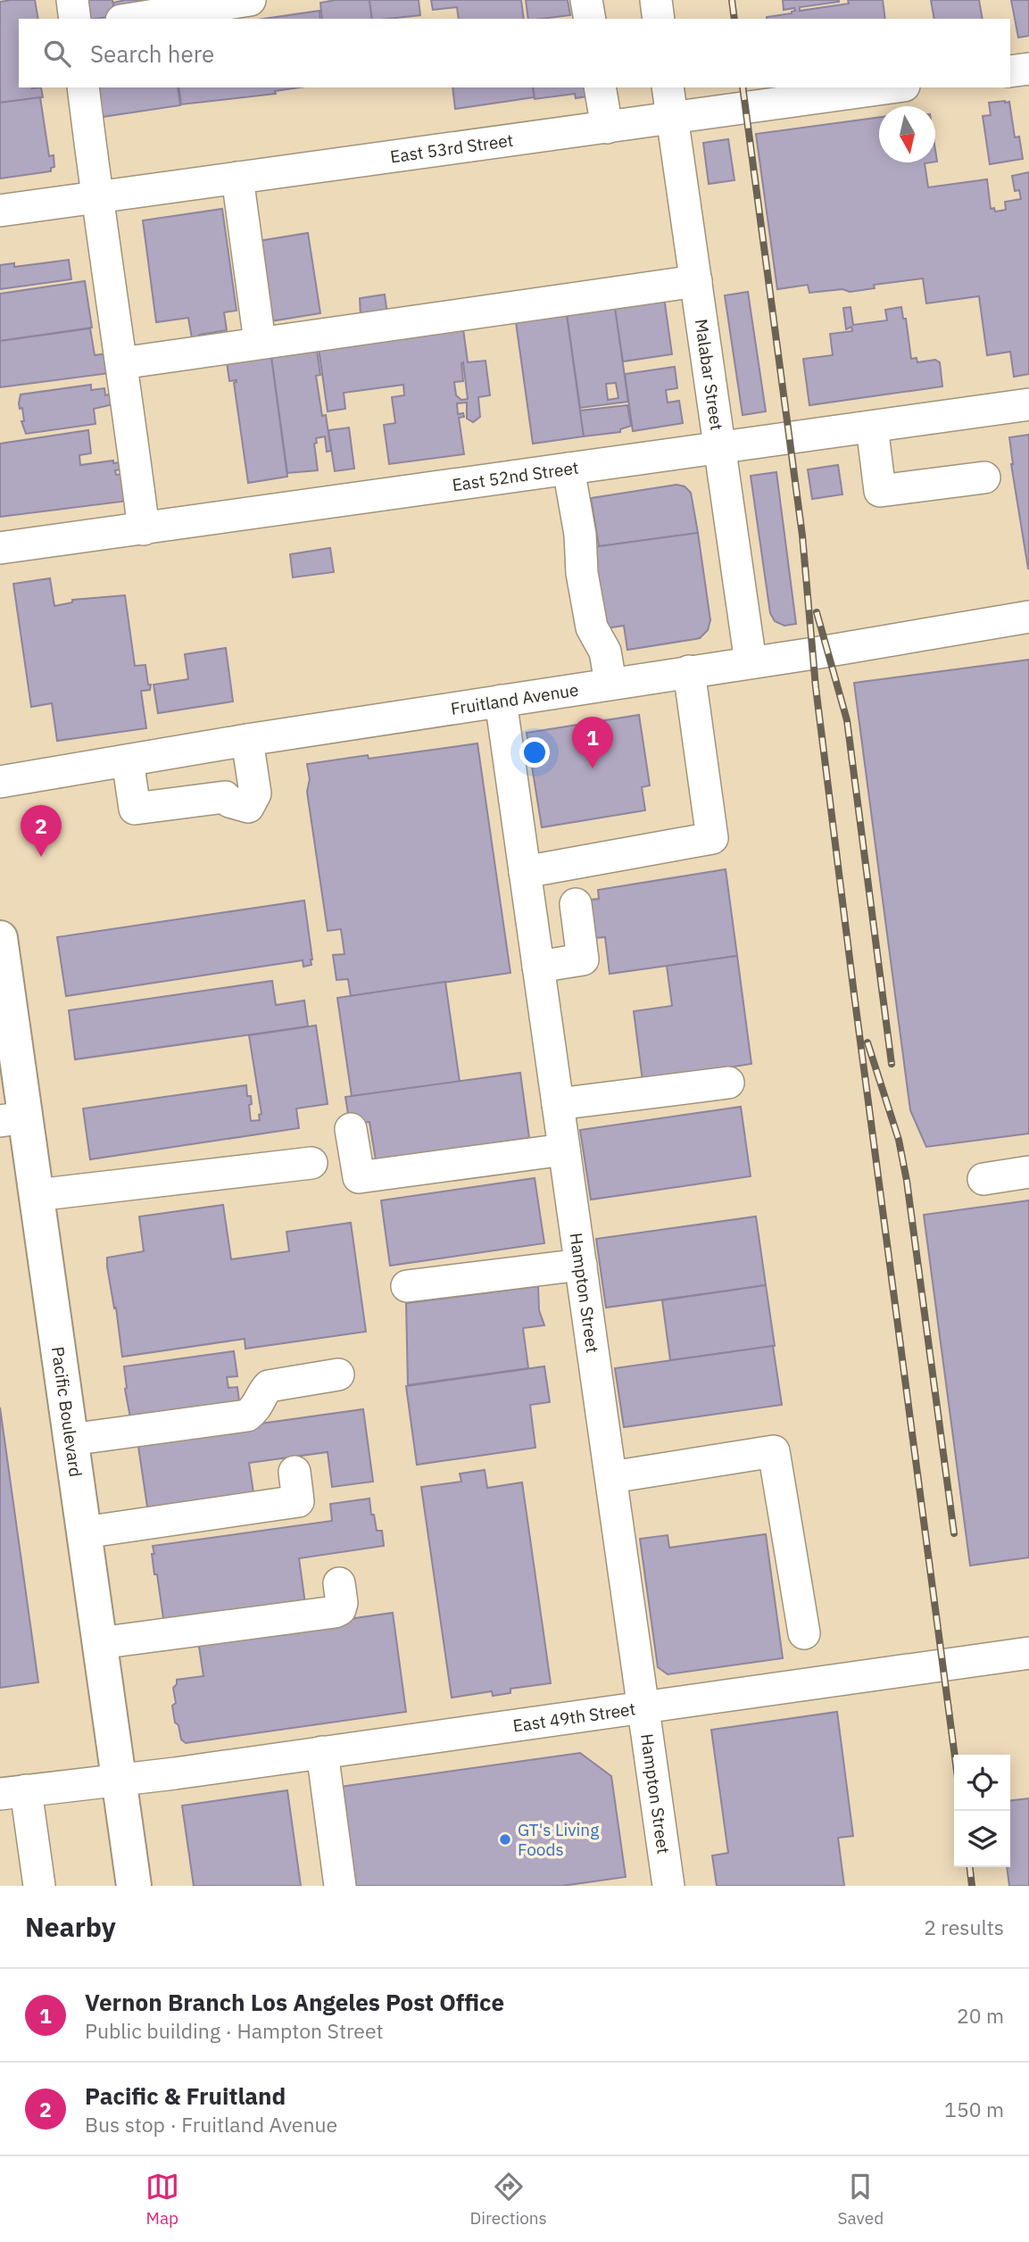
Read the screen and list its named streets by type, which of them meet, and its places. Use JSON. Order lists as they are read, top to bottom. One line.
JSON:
{"streets":{"main road":["Pacific Boulevard"],"street":["East 53rd Street","Malabar Street","East 52nd Street","Fruitland Avenue","Hampton Street","East 49th Street"]},"crossings":[["East 53rd Street","Malabar Street"],["Malabar Street","East 52nd Street"],["Malabar Street","Fruitland Avenue"],["Fruitland Avenue","Hampton Street"],["Hampton Street","East 49th Street"],["Pacific Boulevard","East 49th Street"]],"places":["GT's Living Foods"],"north":"bottom","page":{"search":"Search here","pins":["1","2"],"heading":["Nearby","2 results"],"list":[{"mark":"1","name":"Vernon Branch Los Angeles Post Office","note":"Public building · Hampton Street","value":"20 m"},{"mark":"2","name":"Pacific & Fruitland","note":"Bus stop · Fruitland Avenue","value":"150 m"}],"nav":["Map","Directions","Saved"]}}
